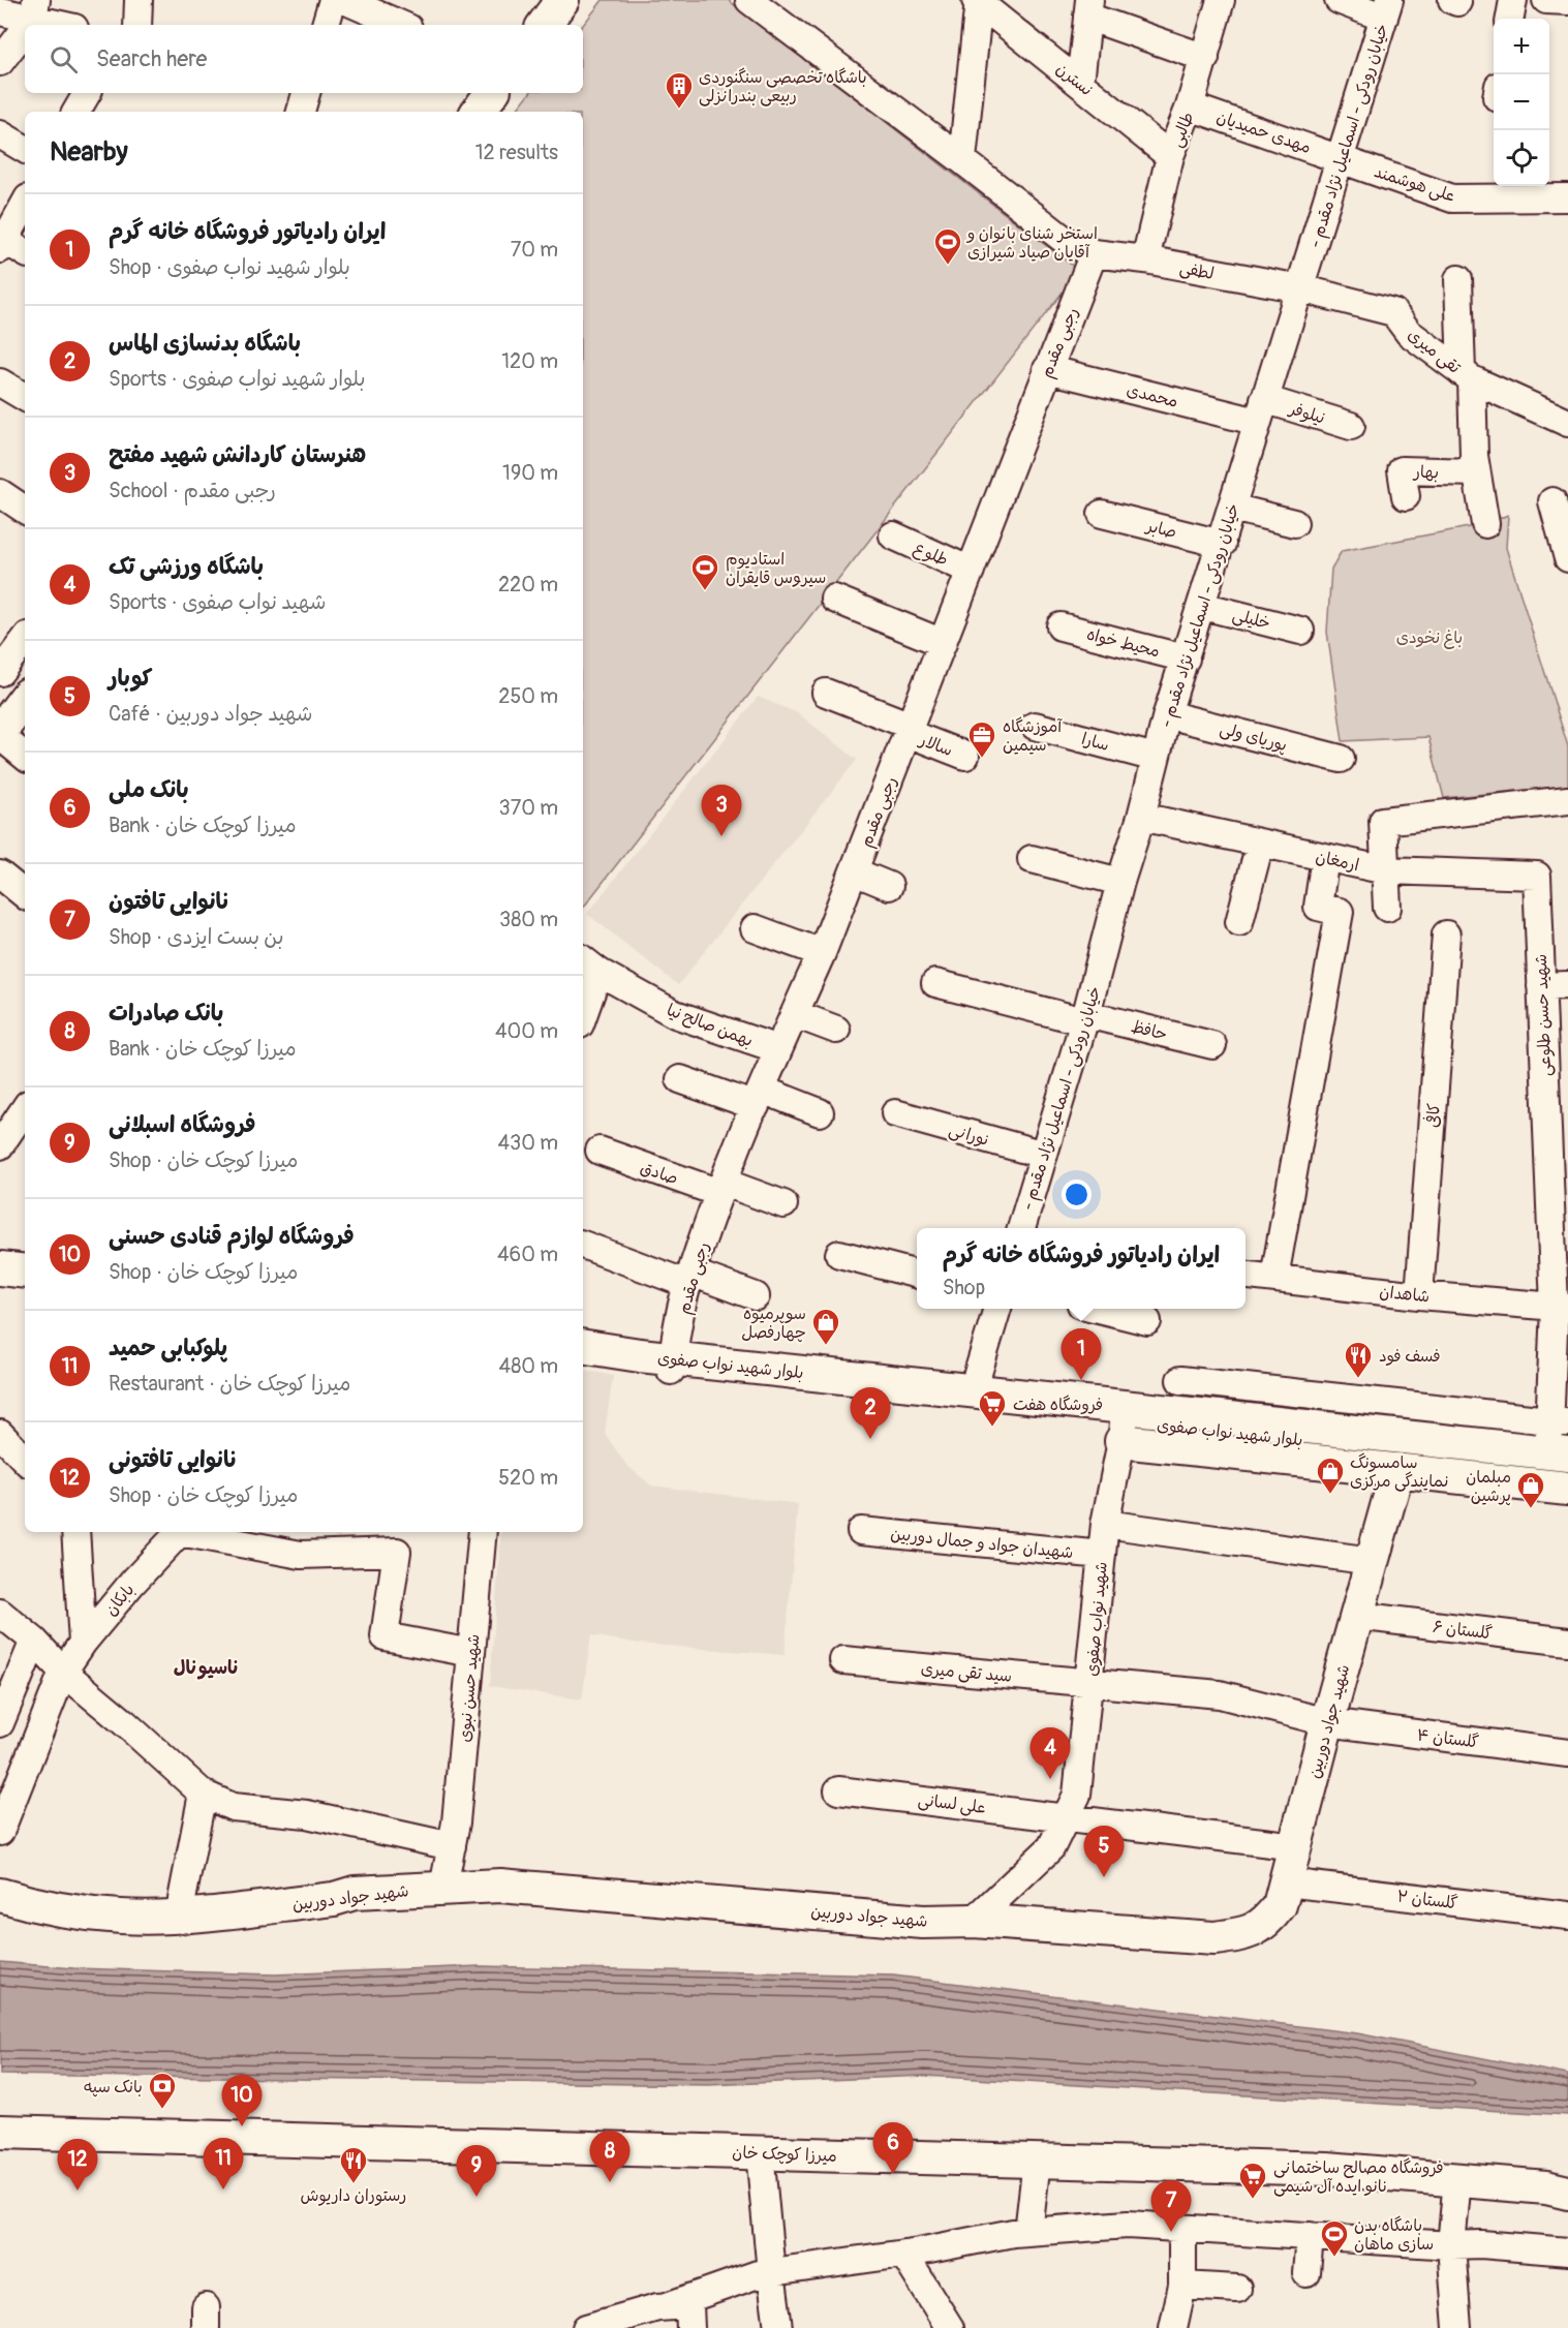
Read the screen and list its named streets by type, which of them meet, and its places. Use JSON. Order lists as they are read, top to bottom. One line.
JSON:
{"streets":{"main road":["بلوار شهید نواب صفوی","شهید جواد دوربین","میرزا کوچک خان"],"street":["نسترن","طالبی","مهدی حمیدیان","- خیابان رودکی - اسماعیل نژاد مقدم","علی هوشمند","لطفی","رجبی مقدم","تقی میری","محمدی","نیلوفر","بهار","صابر","طلوع","خلیلی","محیط خواه","پوریای ولی","سارا","سالار","ارمغان","شهید حسن طلوعی","بهمن صالح نیا","حافظ","کافی","نورانی","صادق","شاهدان","شهیدان جواد و جمال دوربین","بابکان","شهید نواب صفوی","گلستان ۶","سید تقی میری","شهید حسن نبوی","گلستان ۴","علی لسانی","گلستان ۲"]},"crossings":[["نسترن","طالبی"],["نسترن","لطفی"],["طالبی","مهدی حمیدیان"],["طالبی","لطفی"],["مهدی حمیدیان","- خیابان رودکی - اسماعیل نژاد مقدم"],["مهدی حمیدیان","علی هوشمند"],["- خیابان رودکی - اسماعیل نژاد مقدم","علی هوشمند"],["- خیابان رودکی - اسماعیل نژاد مقدم","لطفی"],["- خیابان رودکی - اسماعیل نژاد مقدم","تقی میری"],["- خیابان رودکی - اسماعیل نژاد مقدم","محمدی"],["- خیابان رودکی - اسماعیل نژاد مقدم","نیلوفر"],["- خیابان رودکی - اسماعیل نژاد مقدم","صابر"],["- خیابان رودکی - اسماعیل نژاد مقدم","خلیلی"],["- خیابان رودکی - اسماعیل نژاد مقدم","محیط خواه"],["- خیابان رودکی - اسماعیل نژاد مقدم","پوریای ولی"],["- خیابان رودکی - اسماعیل نژاد مقدم","سارا"],["- خیابان رودکی - اسماعیل نژاد مقدم","ارمغان"],["- خیابان رودکی - اسماعیل نژاد مقدم","حافظ"],["- خیابان رودکی - اسماعیل نژاد مقدم","نورانی"],["لطفی","رجبی مقدم"],["لطفی","تقی میری"],["رجبی مقدم","محمدی"],["رجبی مقدم","طلوع"],["رجبی مقدم","سالار"],["رجبی مقدم","بهمن صالح نیا"],["رجبی مقدم","صادق"],["رجبی مقدم","بلوار شهید نواب صفوی"],["محمدی","نیلوفر"],["ارمغان","شهید حسن طلوعی"],["شهید حسن طلوعی","شاهدان"],["شهید حسن طلوعی","بلوار شهید نواب صفوی"],["کافی","شاهدان"],["بلوار شهید نواب صفوی","شهید نواب صفوی"],["شهیدان جواد و جمال دوربین","شهید نواب صفوی"],["شهید نواب صفوی","سید تقی میری"],["شهید نواب صفوی","شهید جواد دوربین"],["شهید نواب صفوی","علی لسانی"],["گلستان ۶","شهید جواد دوربین"],["سید تقی میری","شهید جواد دوربین"],["سید تقی میری","گلستان ۴"],["شهید حسن نبوی","شهید جواد دوربین"],["شهید جواد دوربین","گلستان ۴"],["شهید جواد دوربین","علی لسانی"],["شهید جواد دوربین","گلستان ۲"]],"districts":["ناسیونال"],"parks":["باغ نخودی"],"places":{"building":["باشگاه تخصصی سنگنوردی ربیعی بندرانزلی"],"sports":["استخر شنای بانوان و آقایان صیاد شیرازی","استادیوم سیروس قایقران","باشگاه بدن سازی ماهان"],"office":["آموزشگاه سیمین"],"shop":["سوپرمیوه چهارفصل","سامسونگ نمایندگی مرکزی","مبلمان پرشین"],"restaurant":["فسف فود","رستوران داریوش"],"supermarket":["فروشگاه هفت","فروشگاه مصالح ساختمانی نانو ایده آل شیمی"],"bank":["بانک سپه"]},"page":{"map_buttons":["+","−"],"search":"Search here","heading":["Nearby","12 results"],"list":[{"mark":"1","name":"ایران رادیاتور فروشگاه خانه گرم","note":"Shop · بلوار شهید نواب صفوی","value":"70 m"},{"mark":"2","name":"باشگاه بدنسازی الماس","note":"Sports · بلوار شهید نواب صفوی","value":"120 m"},{"mark":"3","name":"هنرستان کاردانش شهید مفتح","note":"School · رجبی مقدم","value":"190 m"},{"mark":"4","name":"باشگاه ورزشی تک","note":"Sports · شهید نواب صفوی","value":"220 m"},{"mark":"5","name":"کوبار","note":"Café · شهید جواد دوربین","value":"250 m"},{"mark":"6","name":"بانک ملی","note":"Bank · میرزا کوچک خان","value":"370 m"},{"mark":"7","name":"نانوایی تافتون","note":"Shop · بن بست ایزدی","value":"380 m"},{"mark":"8","name":"بانک صادرات","note":"Bank · میرزا کوچک خان","value":"400 m"},{"mark":"9","name":"فروشگاه اسبلانی","note":"Shop · میرزا کوچک خان","value":"430 m"},{"mark":"10","name":"فروشگاه لوازم قنادی حسنی","note":"Shop · میرزا کوچک خان","value":"460 m"},{"mark":"11","name":"پلوکبابی حمید","note":"Restaurant · میرزا کوچک خان","value":"480 m"},{"mark":"12","name":"نانوایی تافتونی","note":"Shop · میرزا کوچک خان","value":"520 m"}],"pins":["3","1","2","4","5","10","6","8","11","12","9","7"],"popup":["ایران رادیاتور فروشگاه خانه گرم","Shop"]}}
